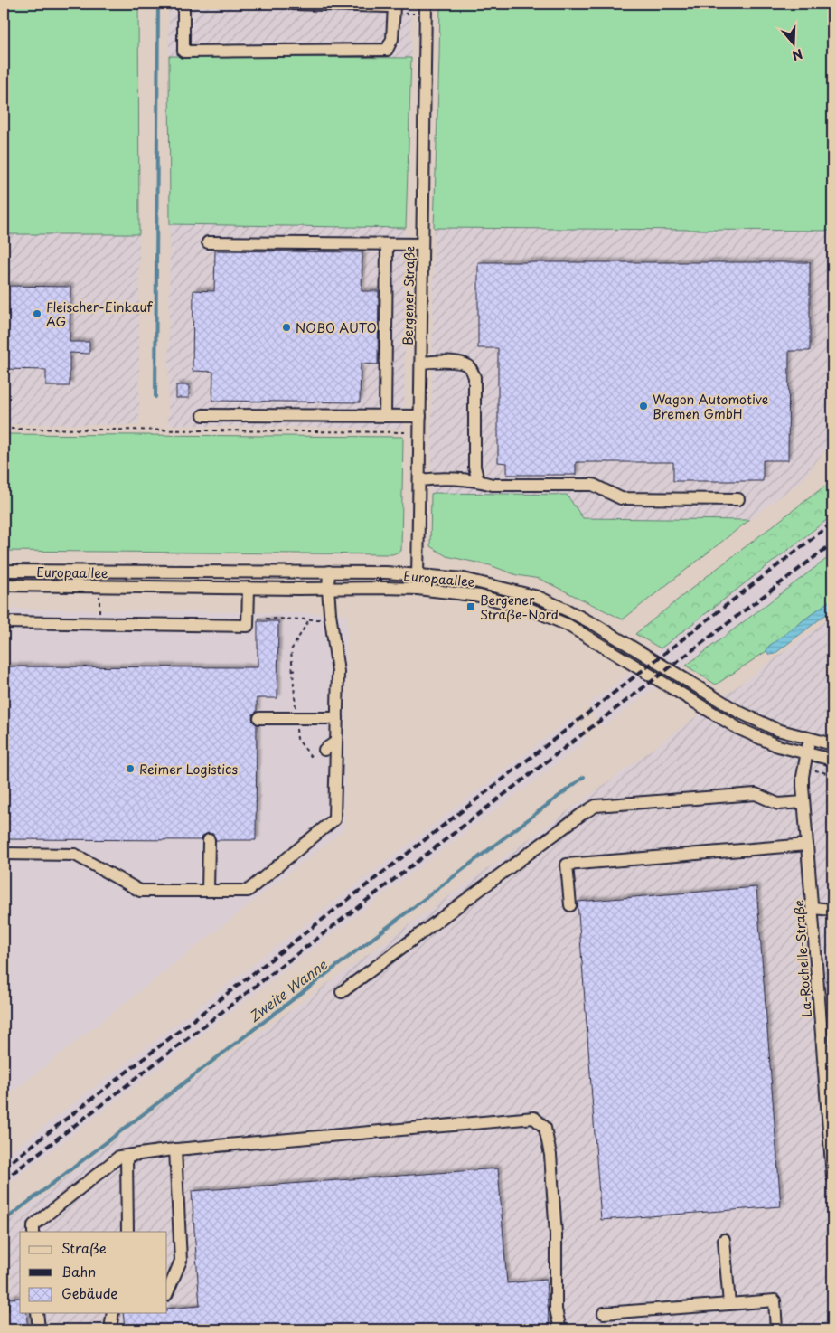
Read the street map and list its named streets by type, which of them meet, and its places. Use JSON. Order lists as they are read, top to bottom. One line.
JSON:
{"streets":{"street":["Bergener Straße","Europaallee","La-Rochelle-Straße"]},"crossings":[["Bergener Straße","Europaallee"],["Europaallee","La-Rochelle-Straße"]],"water":["Zweite Wanne"],"places":{"other":["Fleischer-Einkauf AG","NOBO AUTO","Wagon Automotive Bremen GmbH","Reimer Logistics"],"transit":["Bergener Straße-Nord"]},"legend":["Straße","Bahn","Gebäude"],"north":"bottom"}
